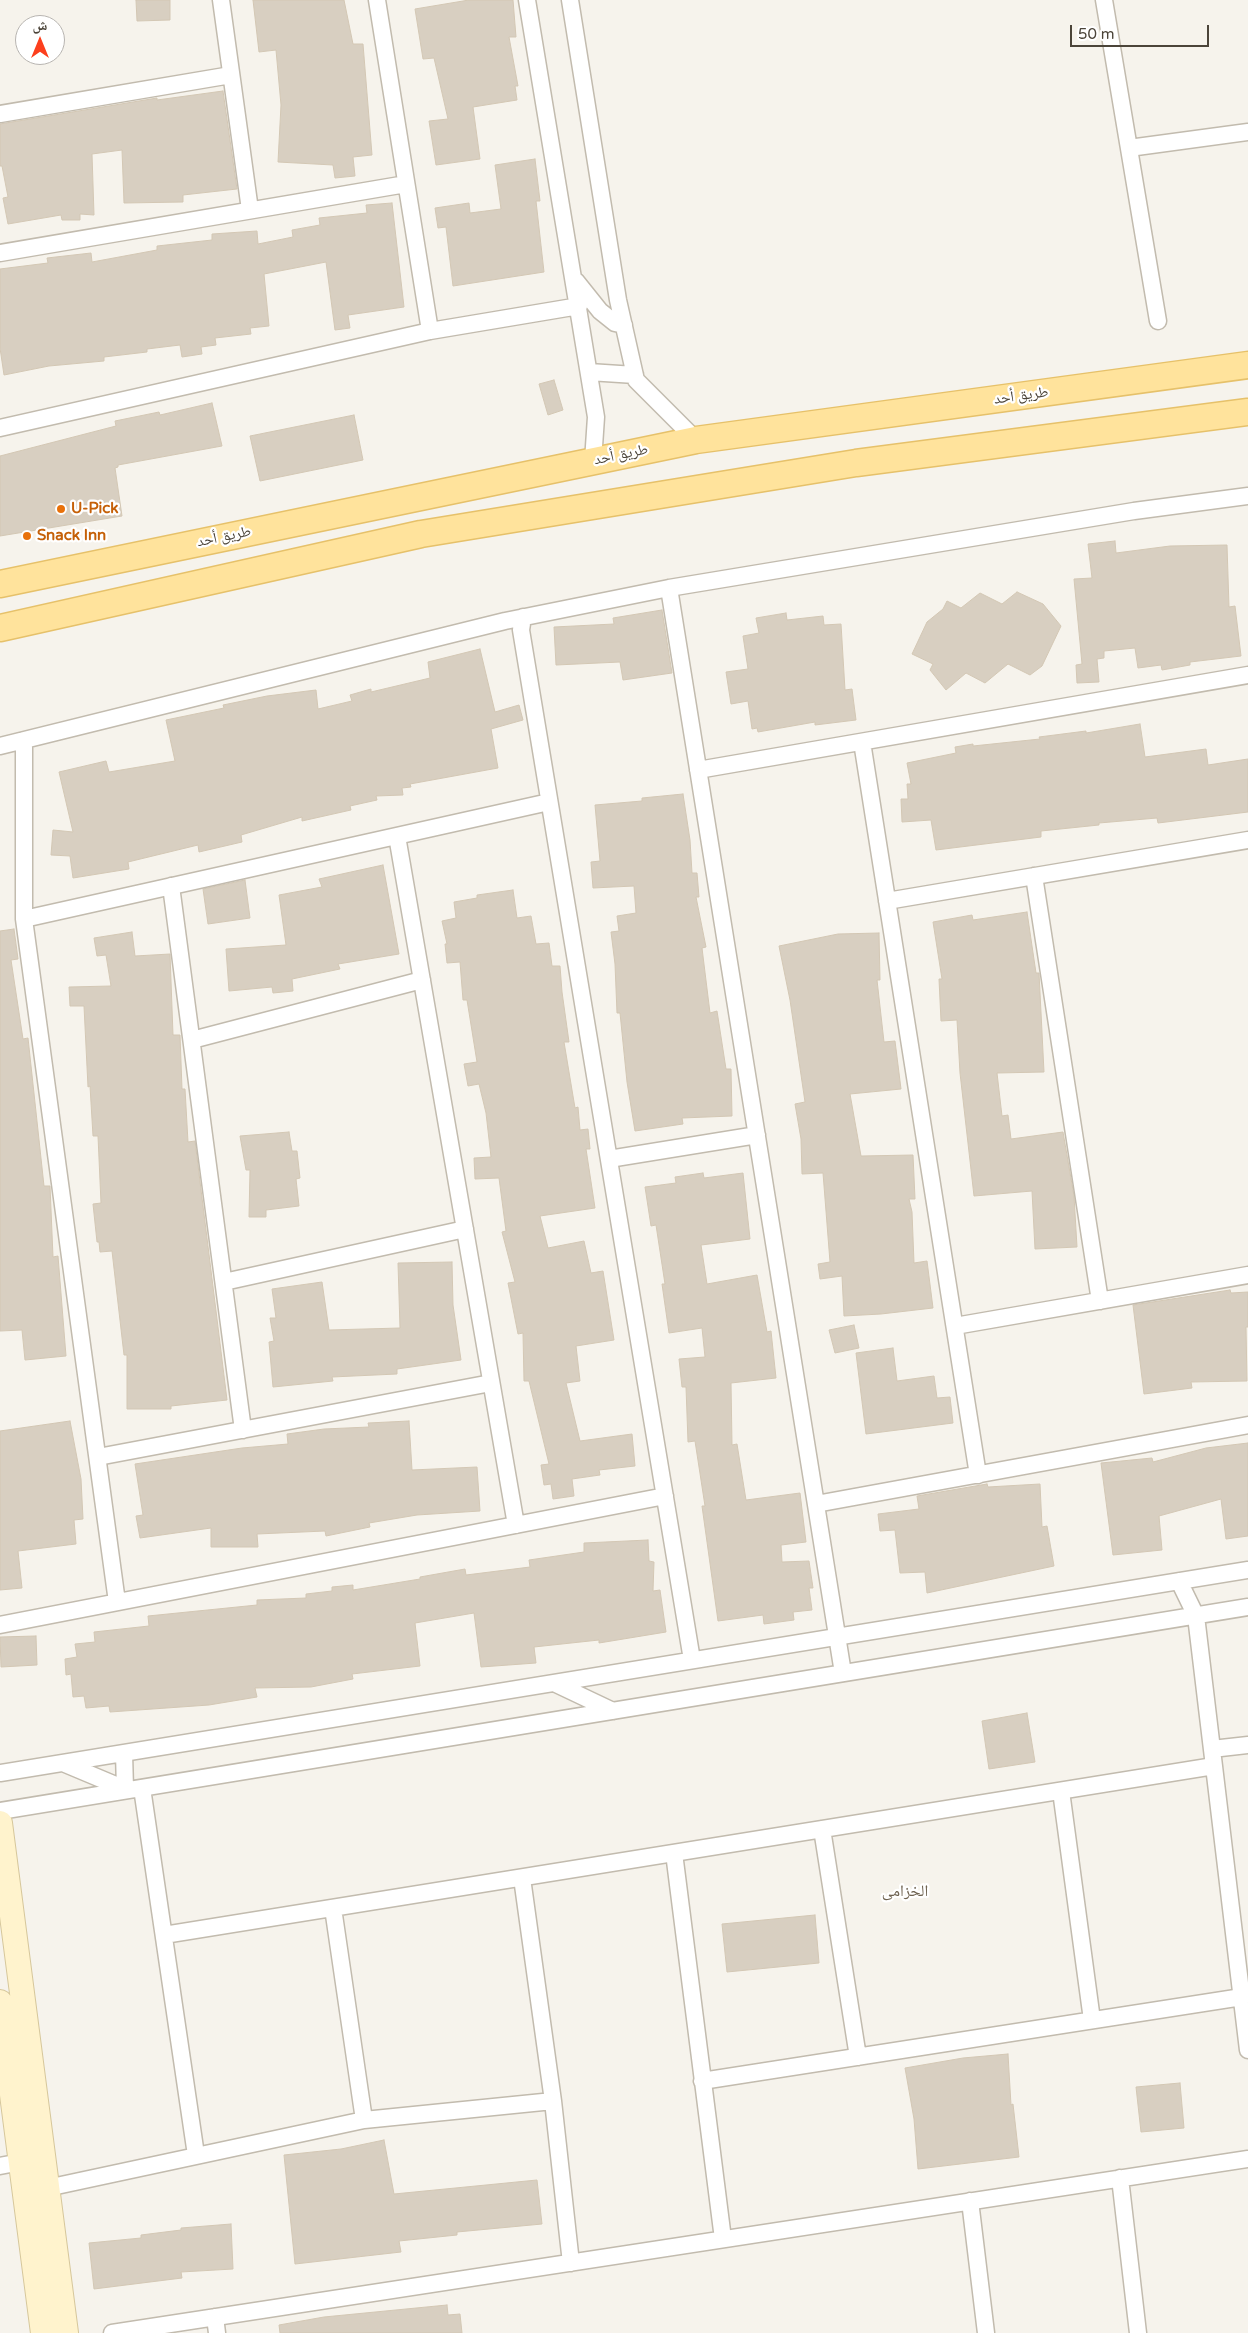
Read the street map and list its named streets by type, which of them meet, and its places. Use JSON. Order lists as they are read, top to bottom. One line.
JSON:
{"streets":{"main road":["طريق أحد"]},"districts":["الخزامى"],"places":["U-Pick","Snack Inn"],"scale_bar":"50 m","north":"top"}
